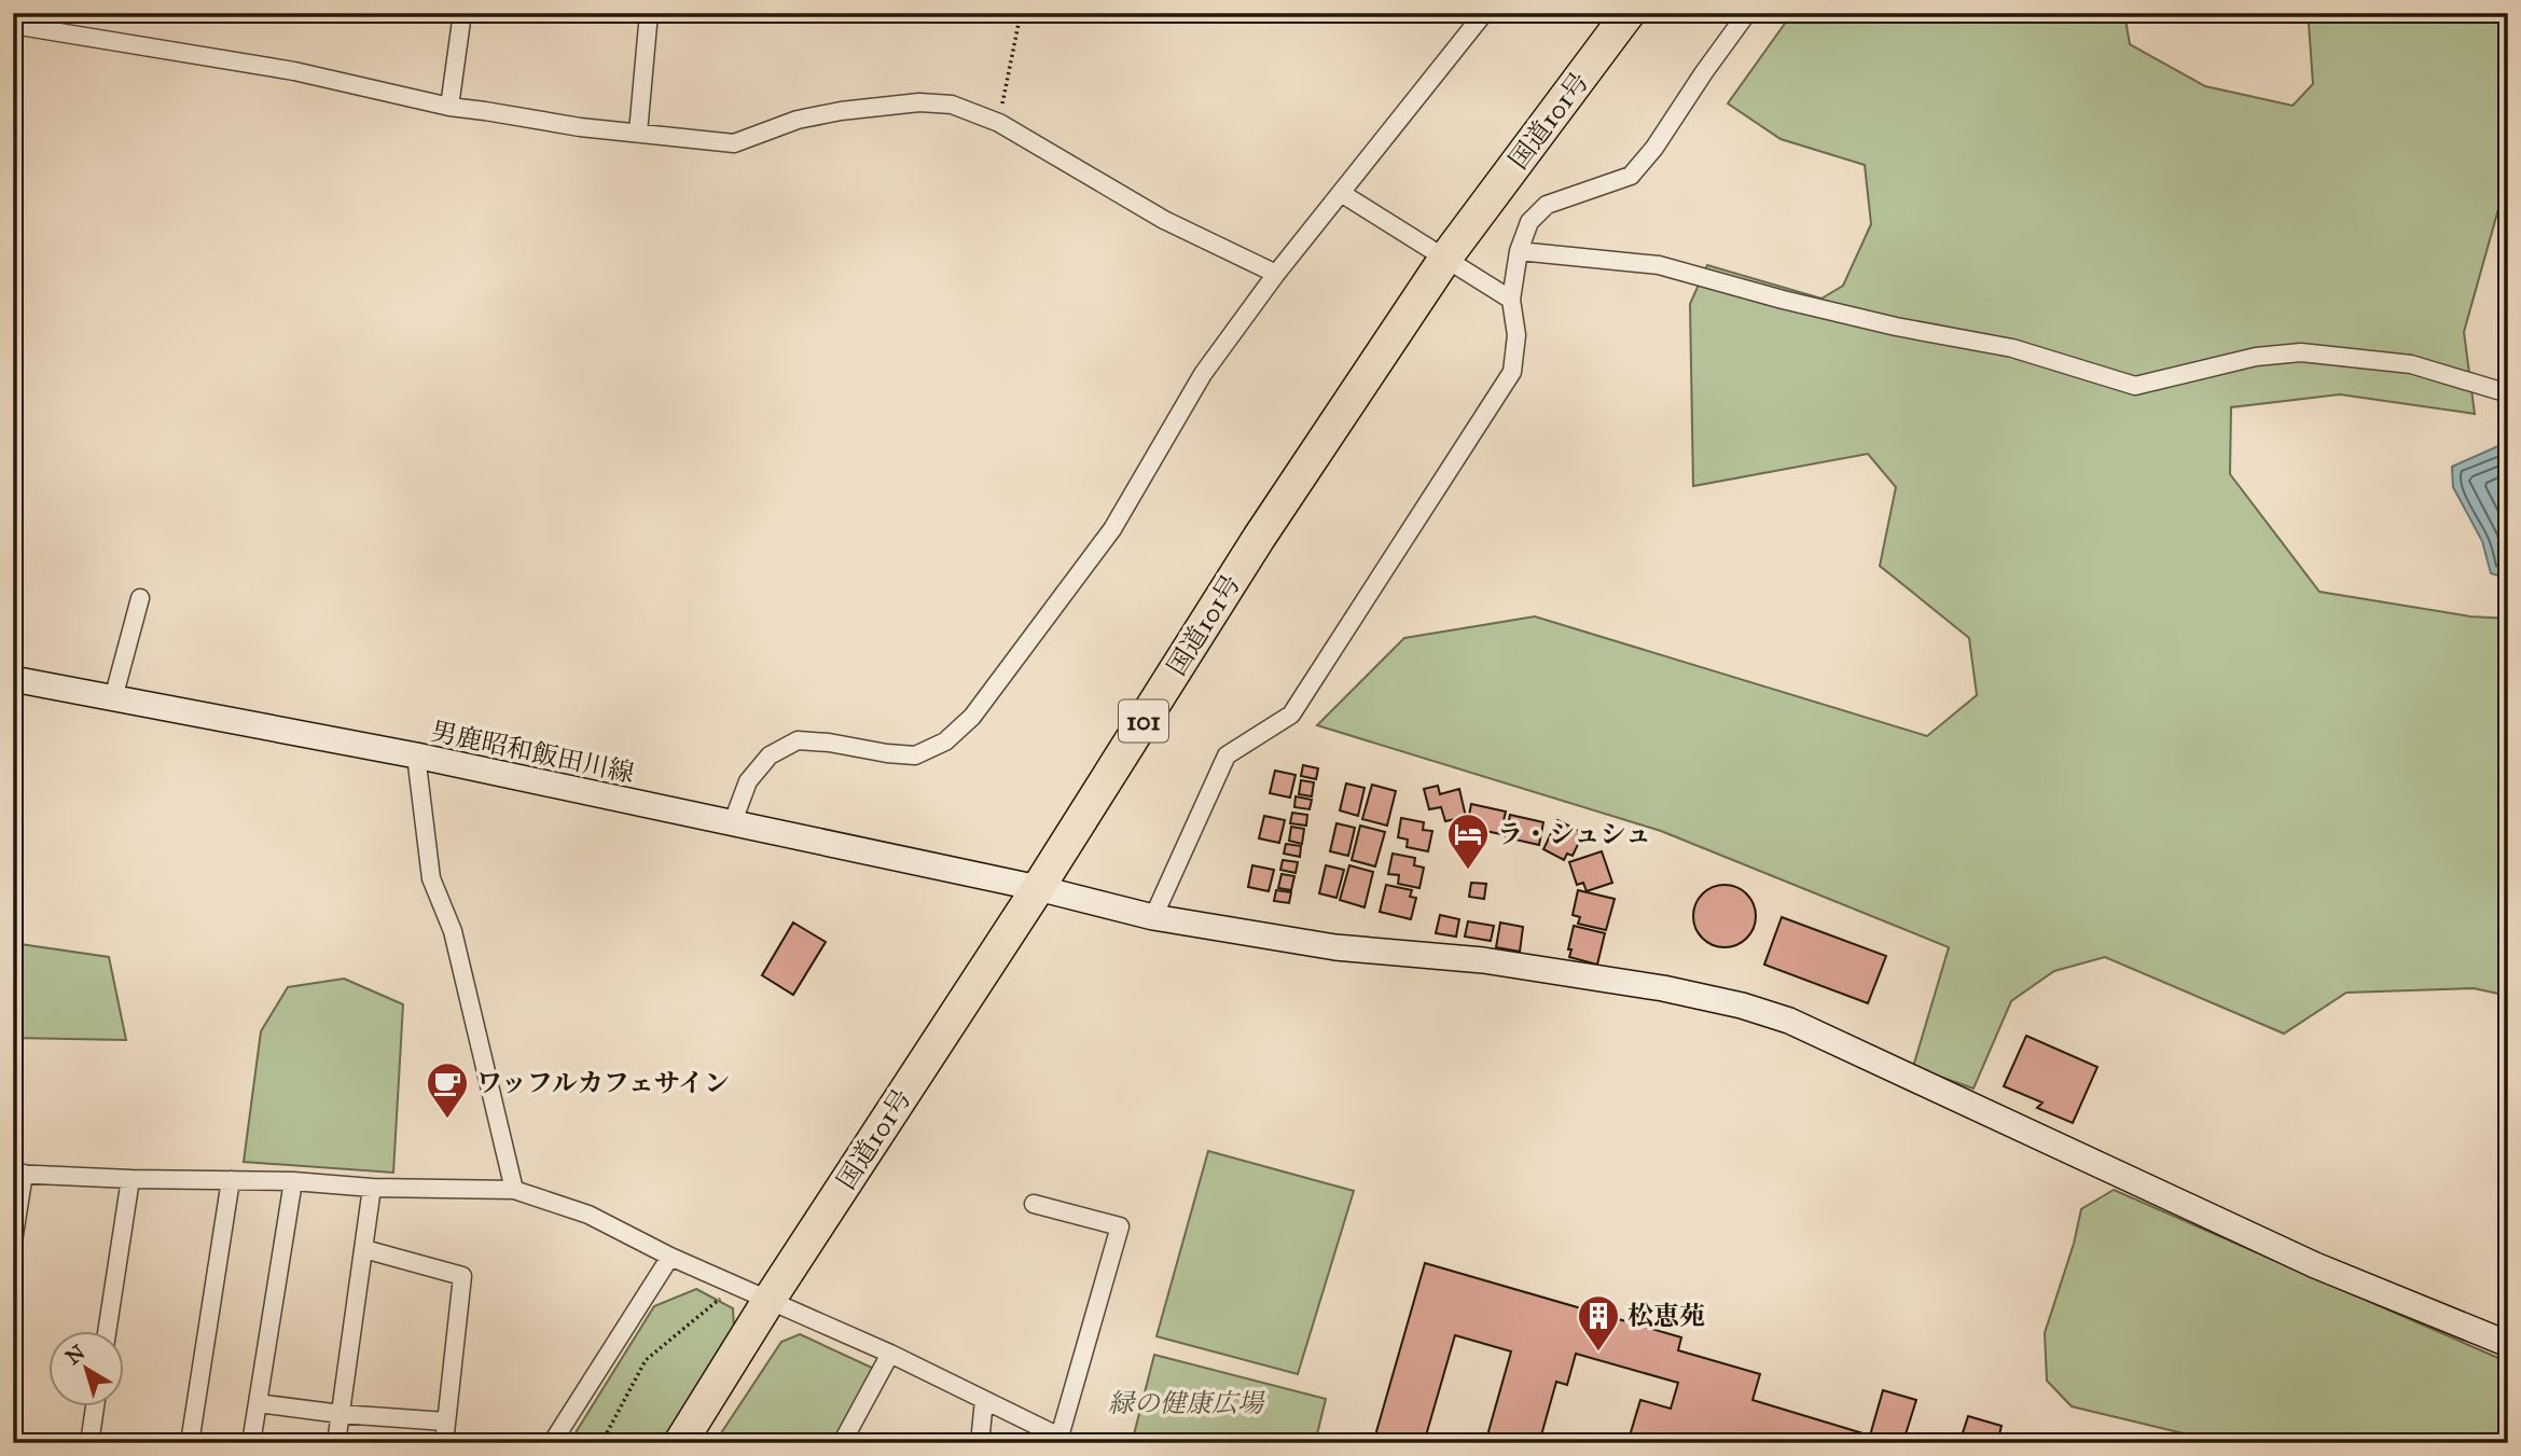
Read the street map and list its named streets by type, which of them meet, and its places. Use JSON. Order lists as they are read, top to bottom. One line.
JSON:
{"streets":{"highway":["国道101号","101"],"street":["男鹿昭和飯田川線"]},"crossings":[["国道101号","男鹿昭和飯田川線"]],"parks":["緑の健康広場"],"places":{"hotel":["ラ・シュシュ"],"cafe":["ワッフルカフェサイン"],"building":["松恵苑"]},"north":"top left"}
